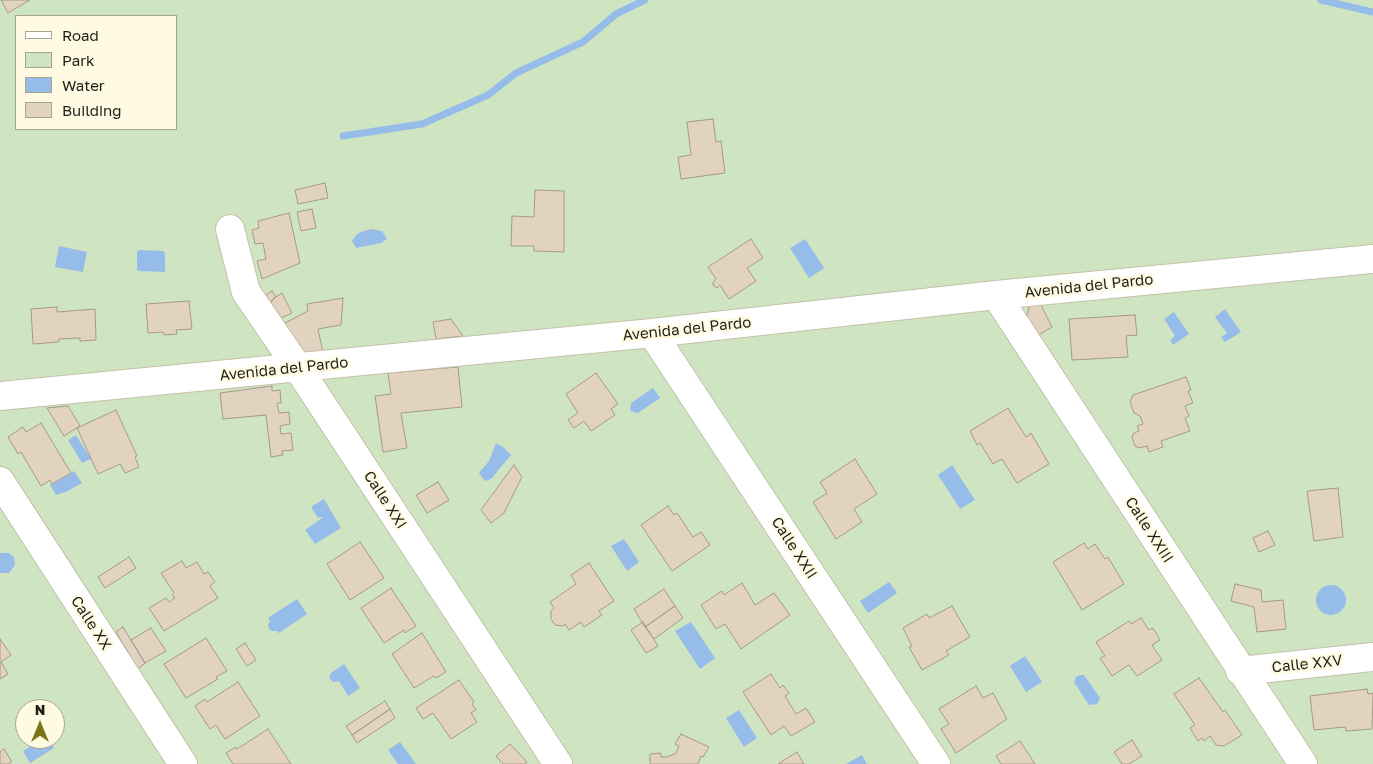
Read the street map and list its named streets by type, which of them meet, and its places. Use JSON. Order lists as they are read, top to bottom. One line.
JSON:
{"streets":{"street":["Avenida del Pardo","Calle XXI","Calle XXIII","Calle XXII","Calle XX","Calle XXV"]},"crossings":[["Avenida del Pardo","Calle XXI"],["Avenida del Pardo","Calle XXIII"],["Avenida del Pardo","Calle XXII"],["Calle XXIII","Calle XXV"]],"legend":["Road","Park","Water","Building"],"north":"top"}
